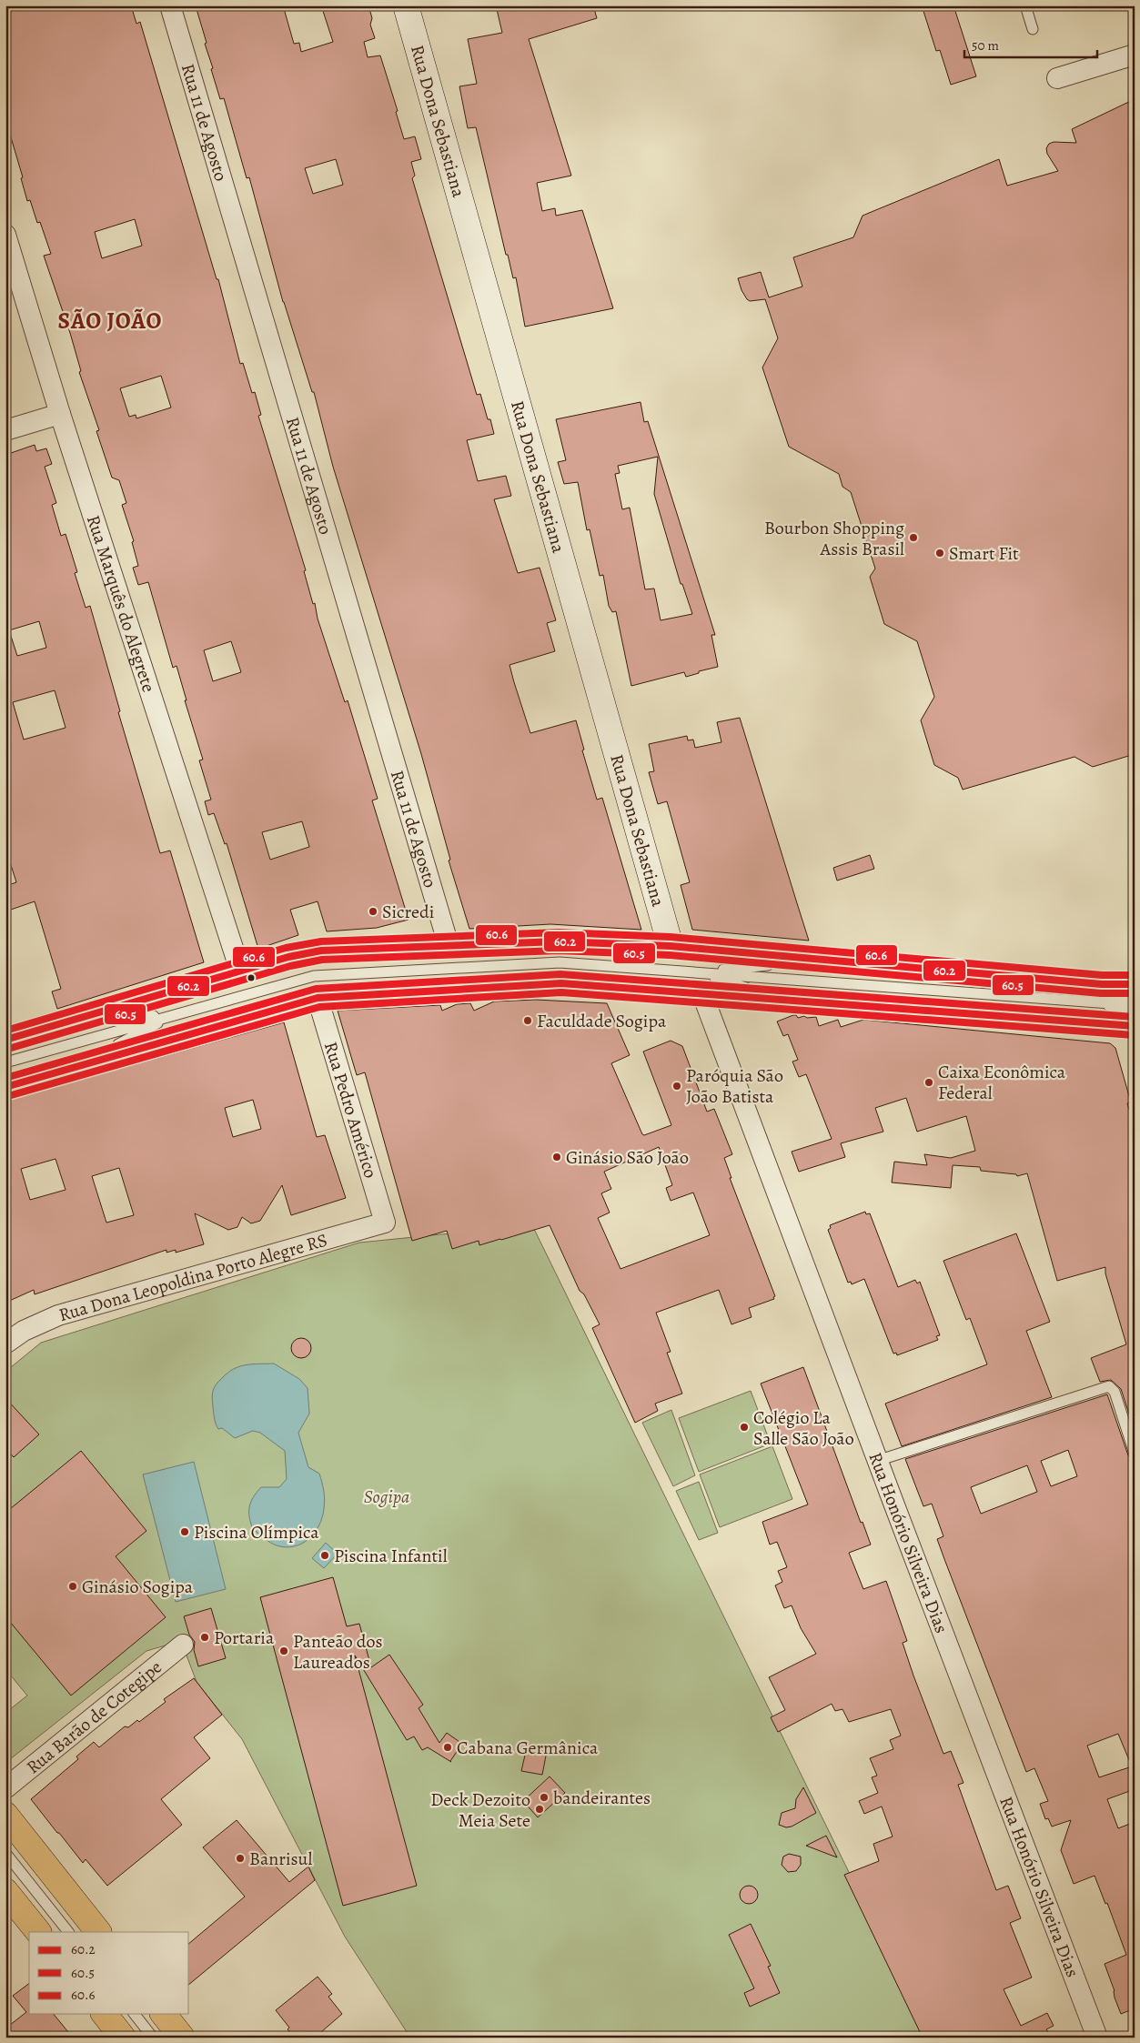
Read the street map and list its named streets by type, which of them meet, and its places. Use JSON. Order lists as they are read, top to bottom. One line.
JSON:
{"streets":{"main road":["Rua Dona Sebastiana"],"street":["Rua 11 de Agosto","Rua Marquês do Alegrete","Rua Pedro Américo","Rua Dona Leopoldina Porto Alegre RS","Rua Honório Silveira Dias","Rua Barão de Cotegipe"]},"crossings":[["Rua Pedro Américo","Rua Dona Leopoldina Porto Alegre RS"]],"districts":["SÃO JOÃO"],"parks":["Sogipa"],"places":["Bourbon Shopping Assis Brasil","Smart Fit","Sicredi","Faculdade Sogipa","Caixa Econômica Federal","Paróquia São João Batista","Ginásio São João","Colégio La Salle São João","Piscina Olímpica","Piscina Infantil","Ginásio Sogipa","Portaria","Panteão dos Laureados","Cabana Germânica","bandeirantes","Deck Dezoito Meia Sete","Banrisul"],"lines":["transit line 60.6","transit line 60.2","transit line 60.5"],"legend":["60.2","60.5","60.6"],"scale_bar":"50 m"}
